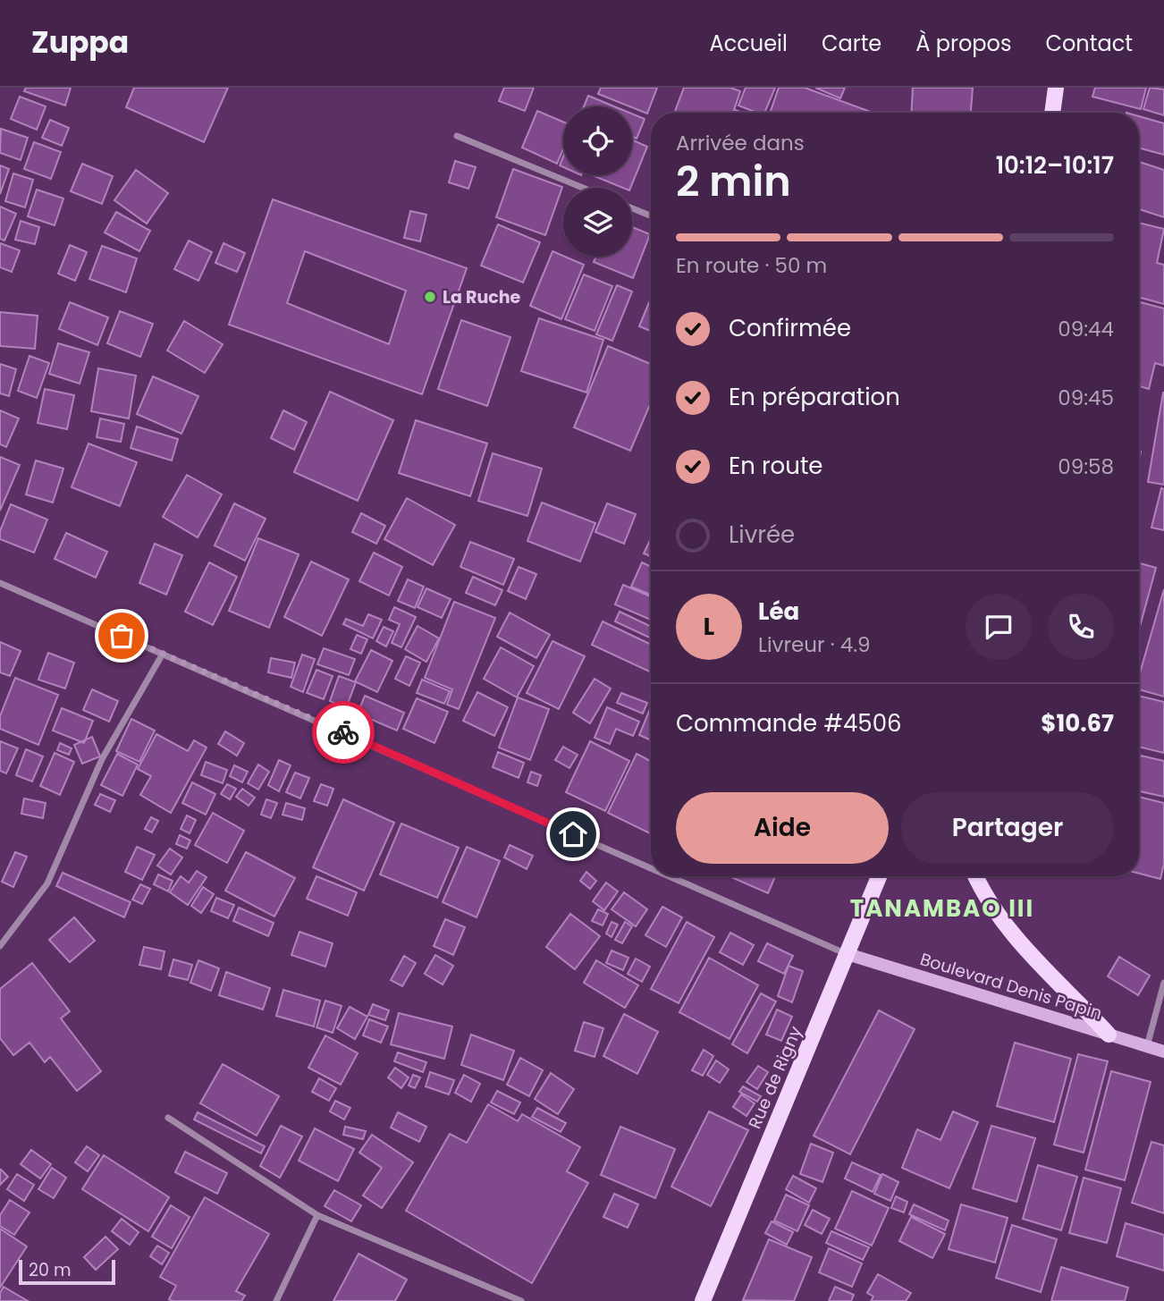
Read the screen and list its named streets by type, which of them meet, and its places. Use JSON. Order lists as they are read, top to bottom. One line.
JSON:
{"streets":{"main road":["Boulevard Denis Papin","Rue de Rigny"]},"crossings":[["Boulevard Denis Papin","Rue de Rigny"]],"districts":["TANAMBAO III"],"places":["La Ruche"],"scale_bar":"20 m","page":{"header":"Zuppa","nav":["Accueil","Carte","À propos","Contact"],"heading":["2 min","Arrivée dans","10:12–10:17"],"panel":["Léa","Livreur · 4.9","Commande #4506","$10.67"],"bar":"En route · 50 m","list":[["Confirmée","09:44"],["En préparation","09:45"],["En route","09:58"],"Livrée"],"round":"L","buttons":["Aide","Partager"],"scale":"20 m"}}
